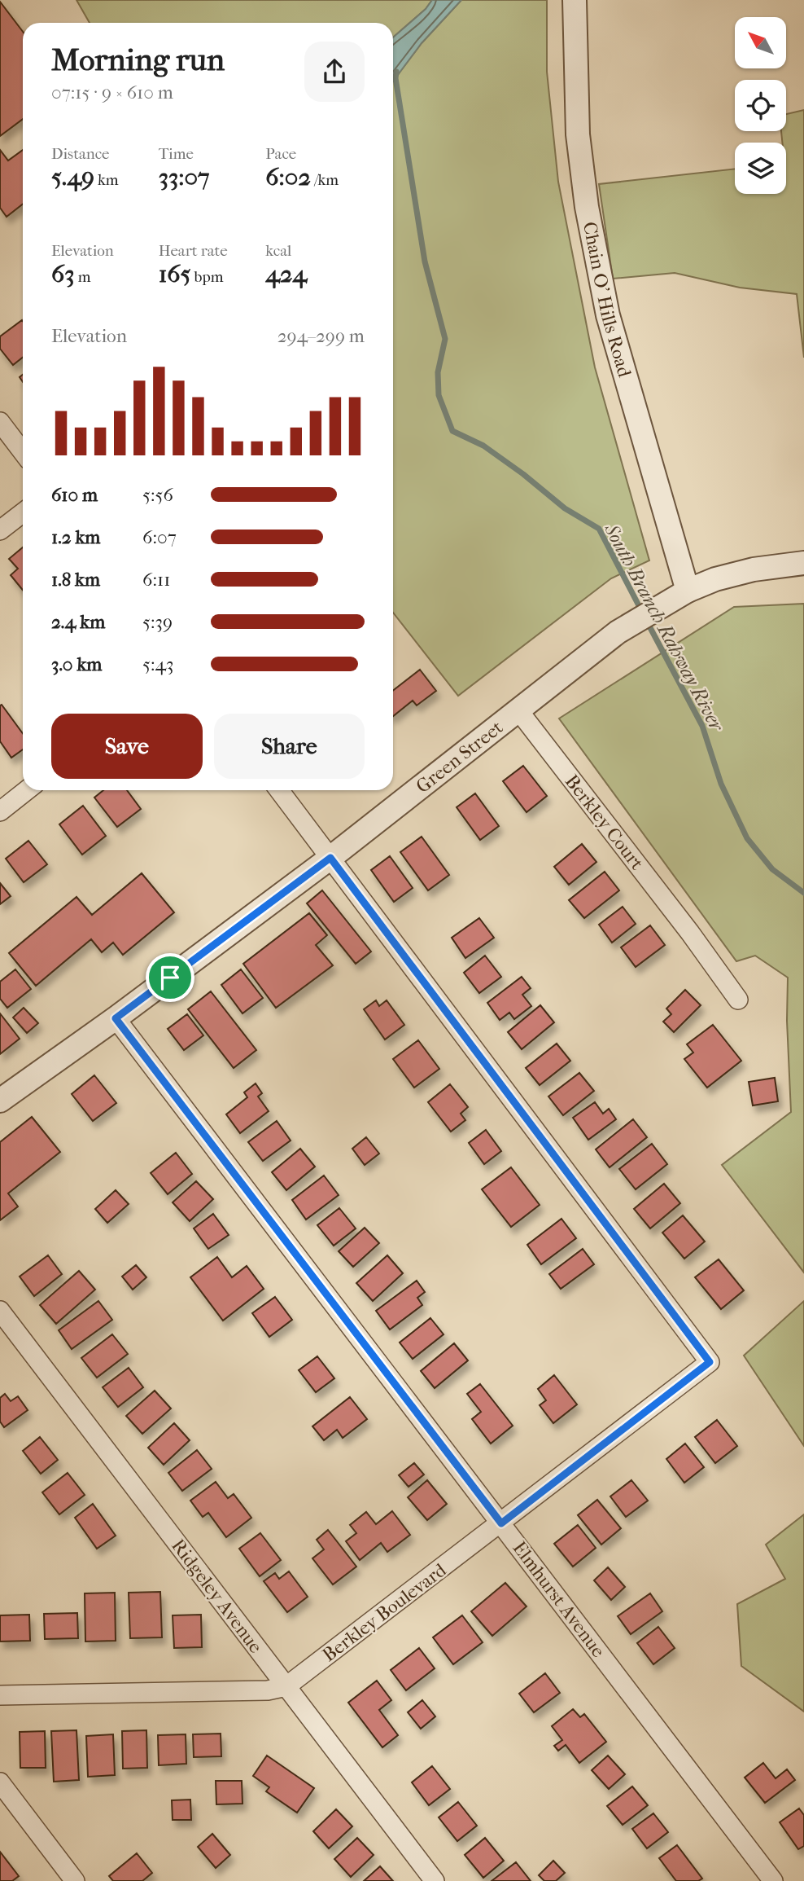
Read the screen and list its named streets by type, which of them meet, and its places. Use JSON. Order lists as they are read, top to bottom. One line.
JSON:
{"streets":{"street":["Chain O' Hills Road","Green Street","Berkley Court","Ridgeley Avenue","Elmhurst Avenue","Berkley Boulevard"]},"crossings":[["Chain O' Hills Road","Green Street"],["Green Street","Berkley Court"],["Green Street","Elmhurst Avenue"],["Green Street","Berkley Boulevard"],["Ridgeley Avenue","Berkley Boulevard"],["Elmhurst Avenue","Berkley Boulevard"]],"water":["South Branch Rahway River"],"north":"top left","page":{"heading":["Morning run","07:15 · 9 × 610 m"],"stats":[["Distance","5.49 km"],["Time","33:07"],["Pace","6:02 /km"],["Elevation","63 m"],["Heart rate","165 bpm"],["kcal","424"]],"chart":["Elevation","294–299 m"],"list":[{"name":"610 m","note":"5:56"},{"name":"1.2 km","note":"6:07"},{"name":"1.8 km","note":"6:11"},{"name":"2.4 km","note":"5:39"},{"name":"3.0 km","note":"5:43"}],"buttons":["Save","Share"]}}
